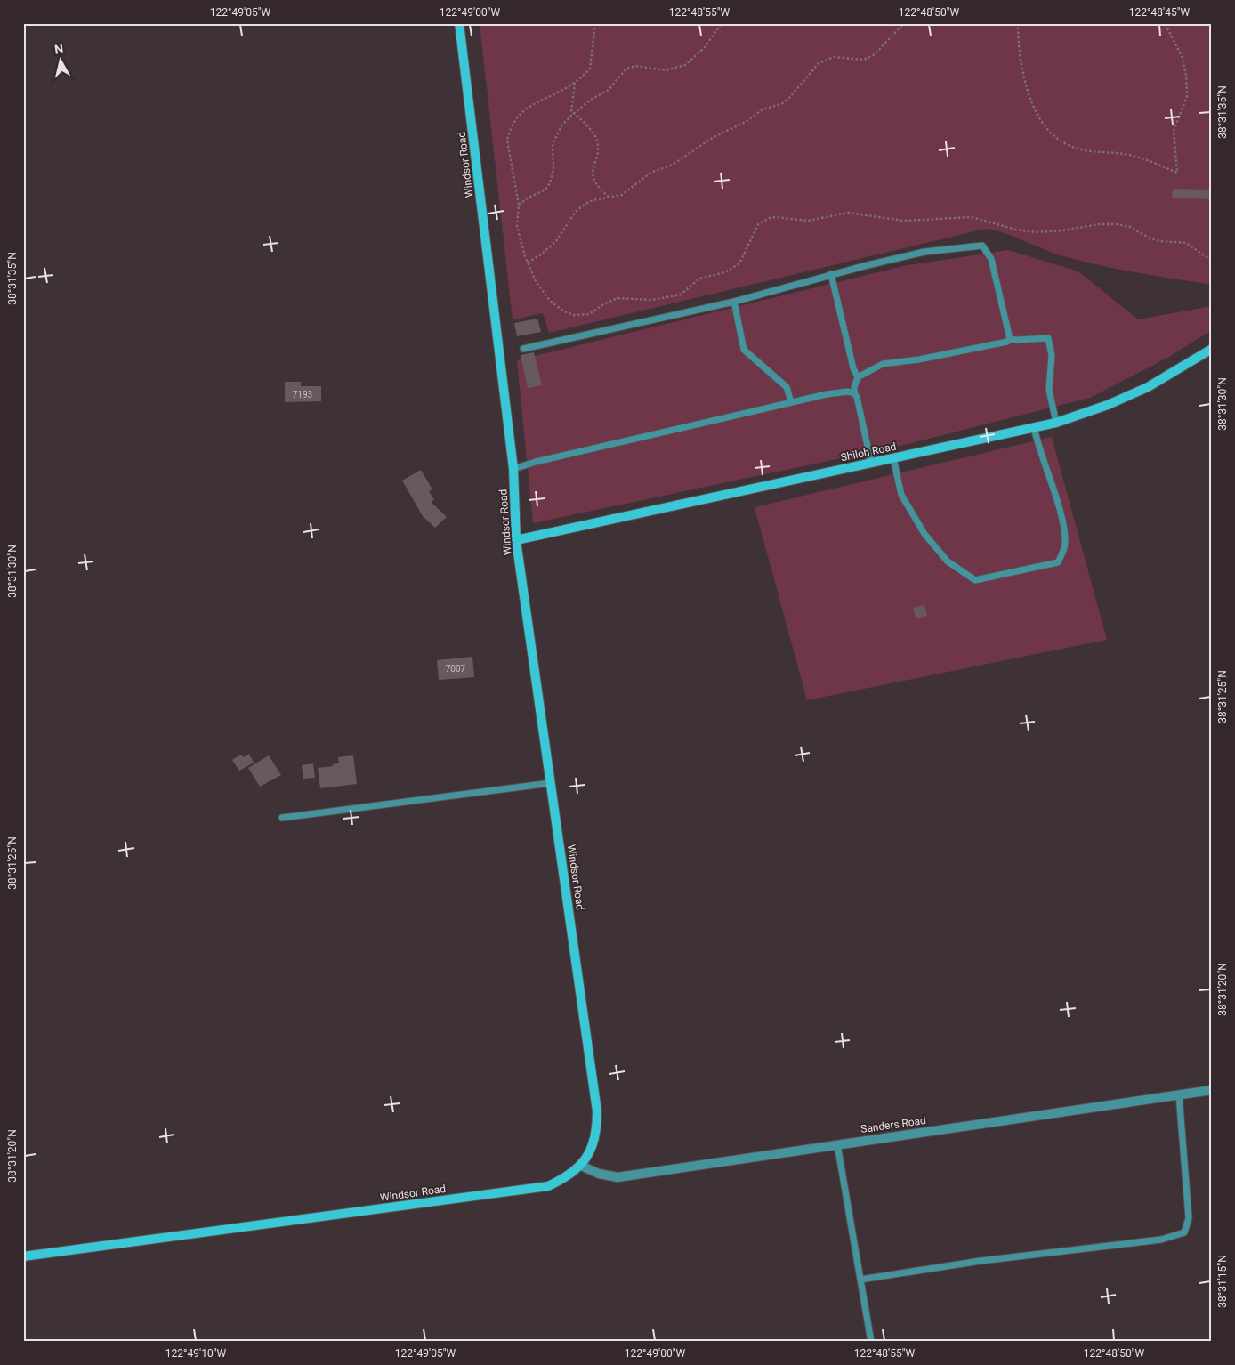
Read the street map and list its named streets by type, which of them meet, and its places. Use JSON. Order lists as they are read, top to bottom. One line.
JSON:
{"streets":{"main road":["Windsor Road","Shiloh Road"],"street":["Sanders Road"]},"crossings":[["Windsor Road","Shiloh Road"],["Windsor Road","Sanders Road"]],"house_numbers":["7193","7007"],"north":"top","coordinates":["122°49'05\"W","122°49'00\"W","122°48'55\"W","122°48'50\"W","122°48'45\"W","38°31'35\"N","38°31'30\"N","38°31'25\"N","38°31'20\"N","38°31'15\"N","122°49'10\"W"]}
